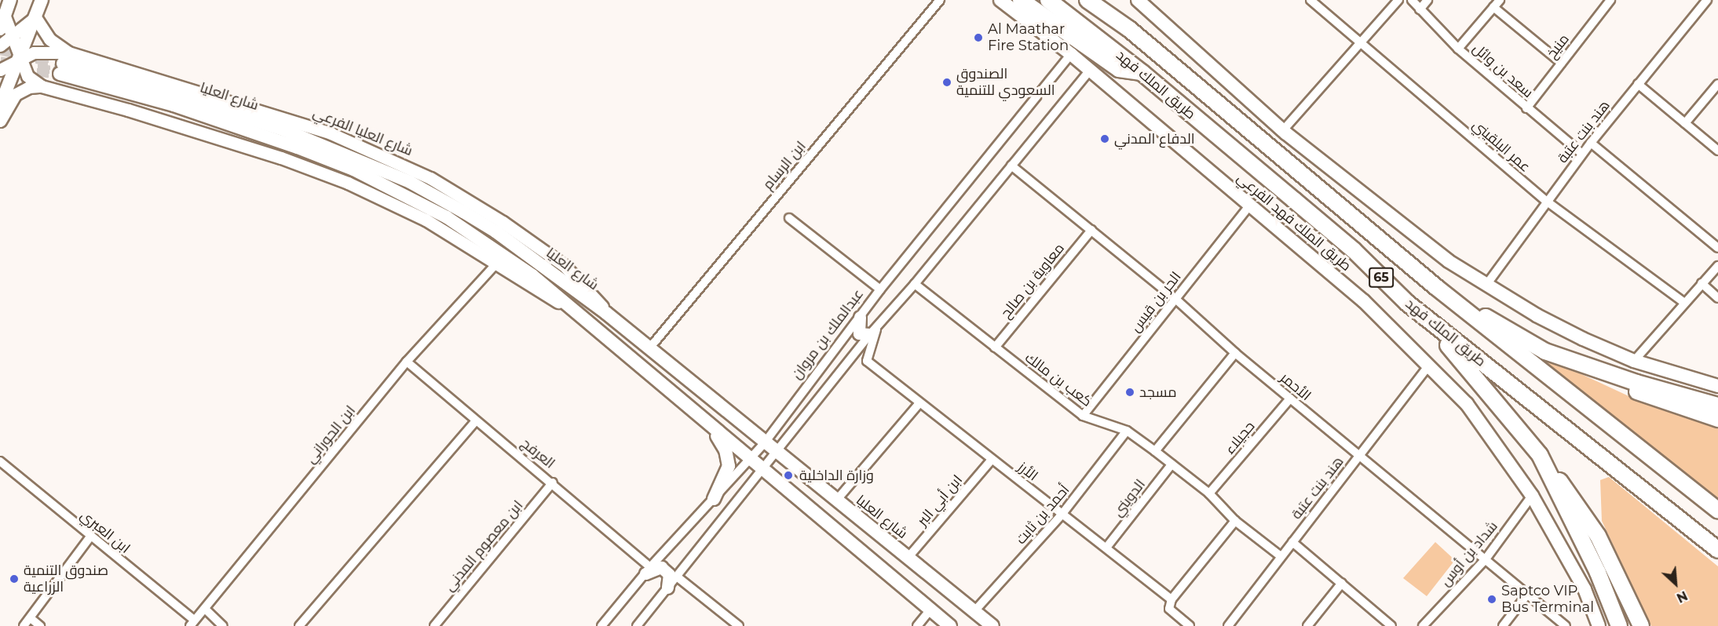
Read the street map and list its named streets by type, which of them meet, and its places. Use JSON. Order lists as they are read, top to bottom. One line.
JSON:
{"streets":{"highway":["طريق الملك فهد","65"],"main road":["شارع العليا","طريق الملك فهد الفرعي"],"street":["منيخ","سعد بن وائل","هند بنت عتبة","عمر البلقيني","ابن الرسام","معاوية بن صالح","الحر بن قيس","عبدالملك بن مروان","كعب بن مالك","الأحمر","ابن الحوراني","حجيلاء","العرفج","الأرز","الدويني","ابن أبي البر","أحمد بن ثابت","ابن العبري","ابن معصوم المدني","شداد بن أوس"]},"crossings":[["منيخ","سعد بن وائل"],["سعد بن وائل","هند بنت عتبة"],["شارع العليا","ابن الرسام"],["شارع العليا","عبدالملك بن مروان"],["شارع العليا","ابن أبي البر"],["شارع العليا","أحمد بن ثابت"],["هند بنت عتبة","عمر البلقيني"],["هند بنت عتبة","طريق الملك فهد الفرعي"],["هند بنت عتبة","كعب بن مالك"],["هند بنت عتبة","الأحمر"],["طريق الملك فهد الفرعي","الحر بن قيس"],["طريق الملك فهد الفرعي","عبدالملك بن مروان"],["طريق الملك فهد الفرعي","شداد بن أوس"],["معاوية بن صالح","كعب بن مالك"],["معاوية بن صالح","الأحمر"],["الحر بن قيس","كعب بن مالك"],["الحر بن قيس","الأحمر"],["عبدالملك بن مروان","العرفج"],["كعب بن مالك","حجيلاء"],["كعب بن مالك","الدويني"],["كعب بن مالك","أحمد بن ثابت"],["الأحمر","حجيلاء"],["الأحمر","شداد بن أوس"],["ابن الحوراني","العرفج"],["ابن الحوراني","ابن العبري"],["العرفج","ابن معصوم المدني"],["الأرز","الدويني"],["الأرز","ابن أبي البر"],["الأرز","أحمد بن ثابت"]],"places":["Al Maathar Fire Station","الصندوق السعودي للتنمية","الدفاع المدني","مسجد","وزارة الداخلية","صندوق التنمية الزراعية","Saptco VIP Bus Terminal"],"north":"bottom right"}
